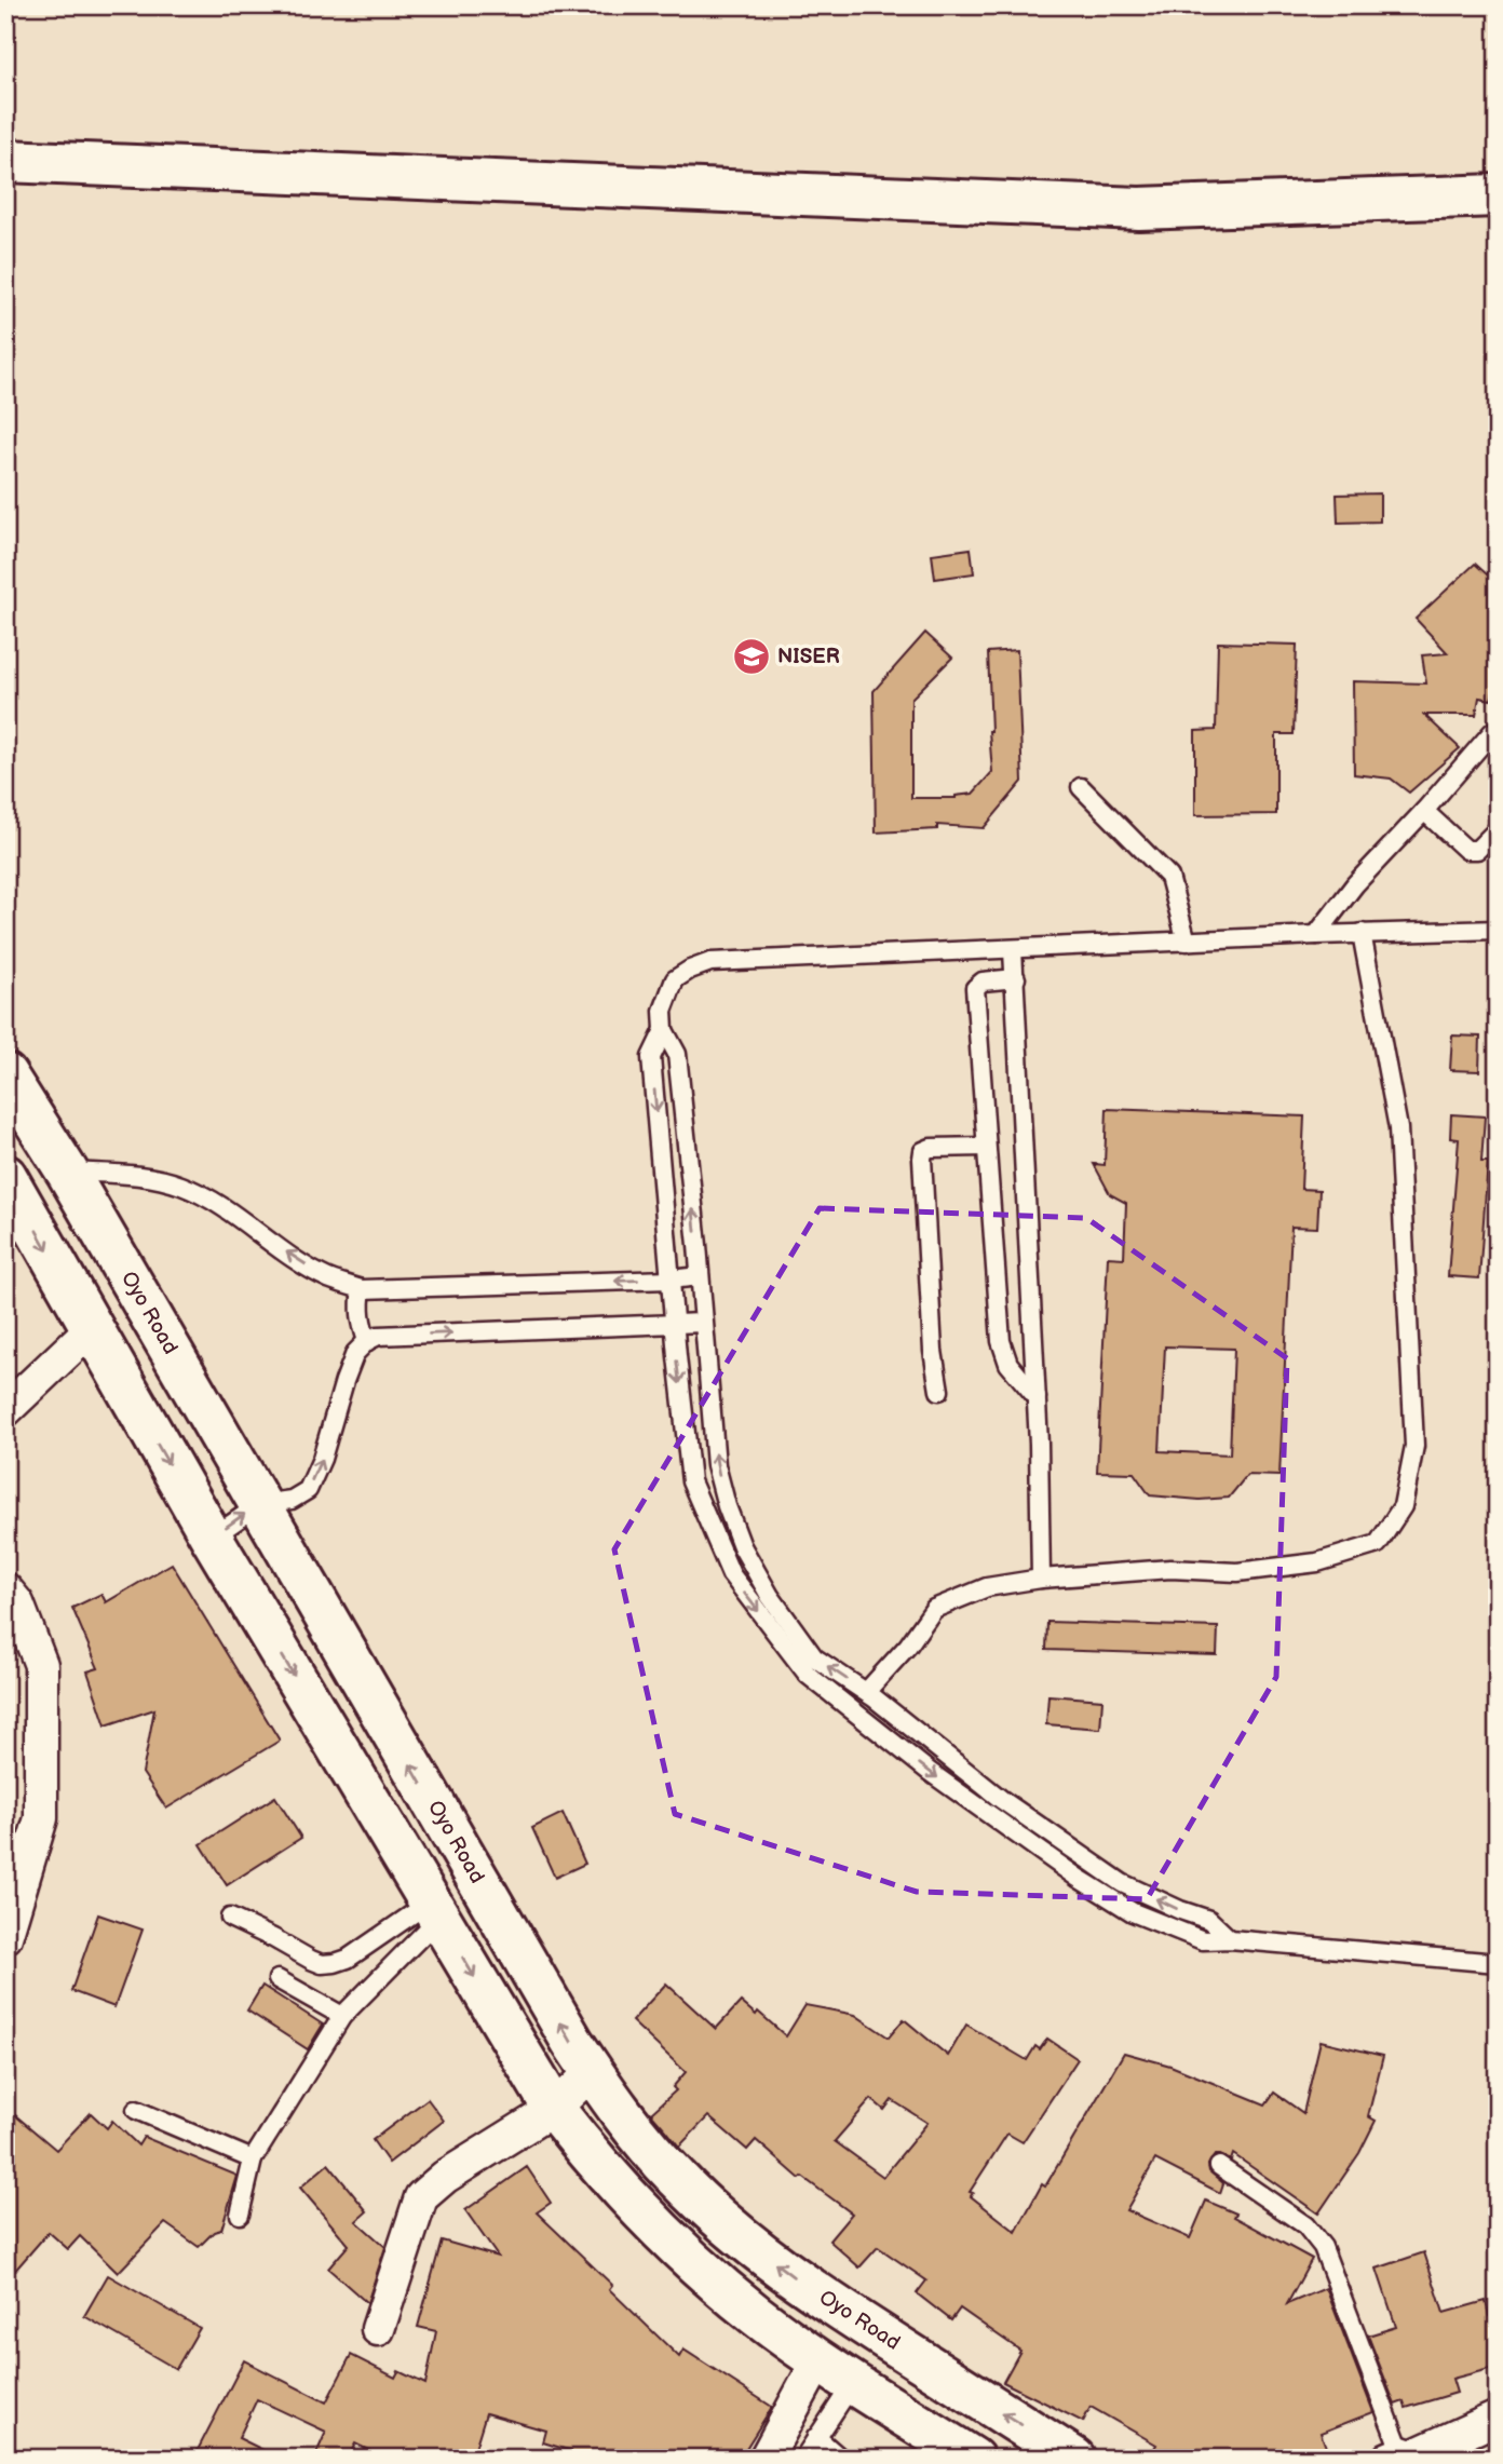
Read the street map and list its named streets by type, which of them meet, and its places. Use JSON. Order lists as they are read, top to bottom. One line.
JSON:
{"streets":{"main road":["Oyo Road"]},"places":{"school or university":["NISER"]}}
